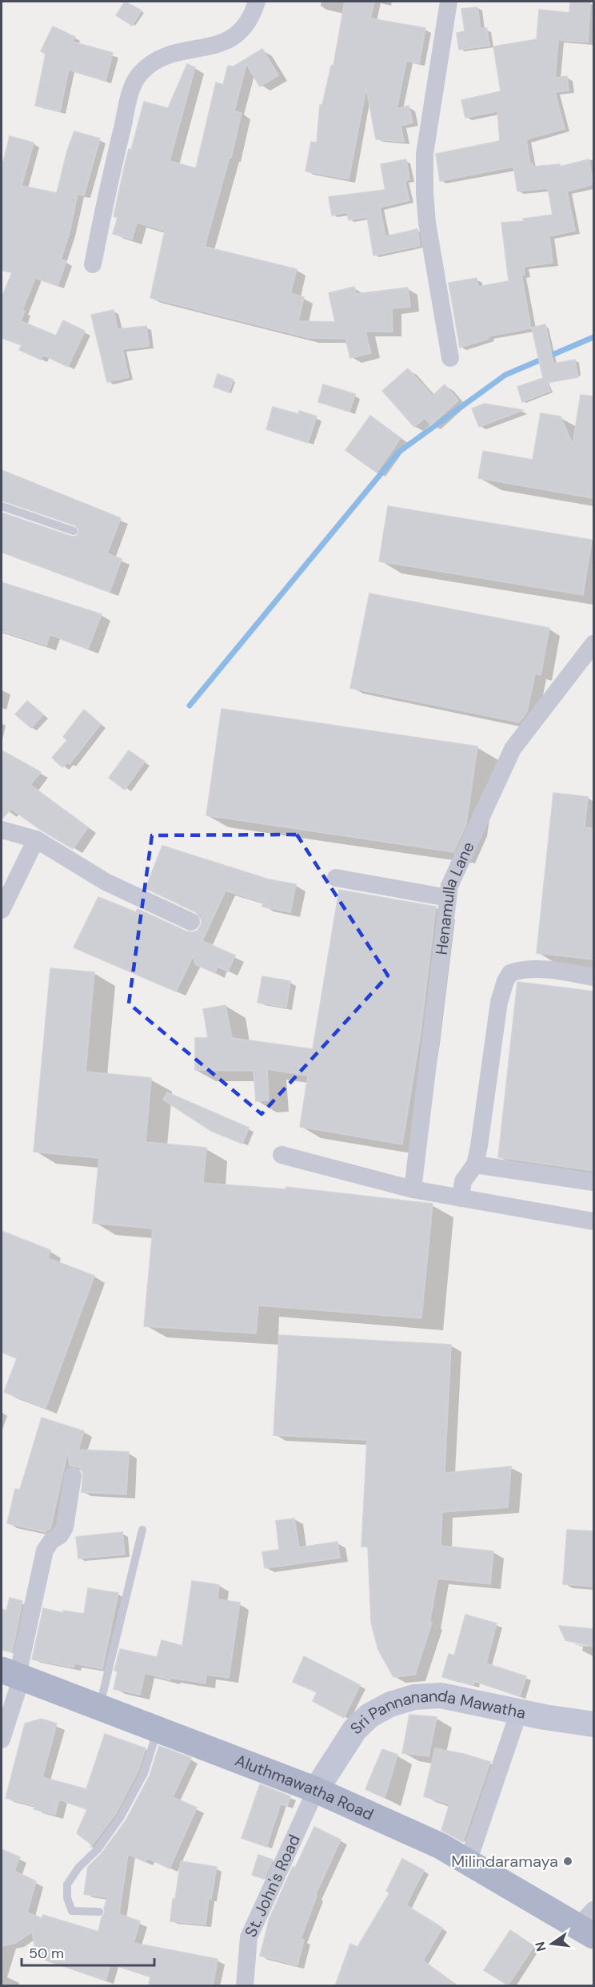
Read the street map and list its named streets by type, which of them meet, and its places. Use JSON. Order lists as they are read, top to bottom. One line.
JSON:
{"streets":{"main road":["Sri Pannananda Mawatha","Aluthmawatha Road"],"street":["Henamulla Lane","St. John's Road"]},"crossings":[["Sri Pannananda Mawatha","Aluthmawatha Road"],["Sri Pannananda Mawatha","St. John's Road"],["Aluthmawatha Road","St. John's Road"]],"places":["Milindaramaya"],"scale_bar":"50 m","north":"left"}
